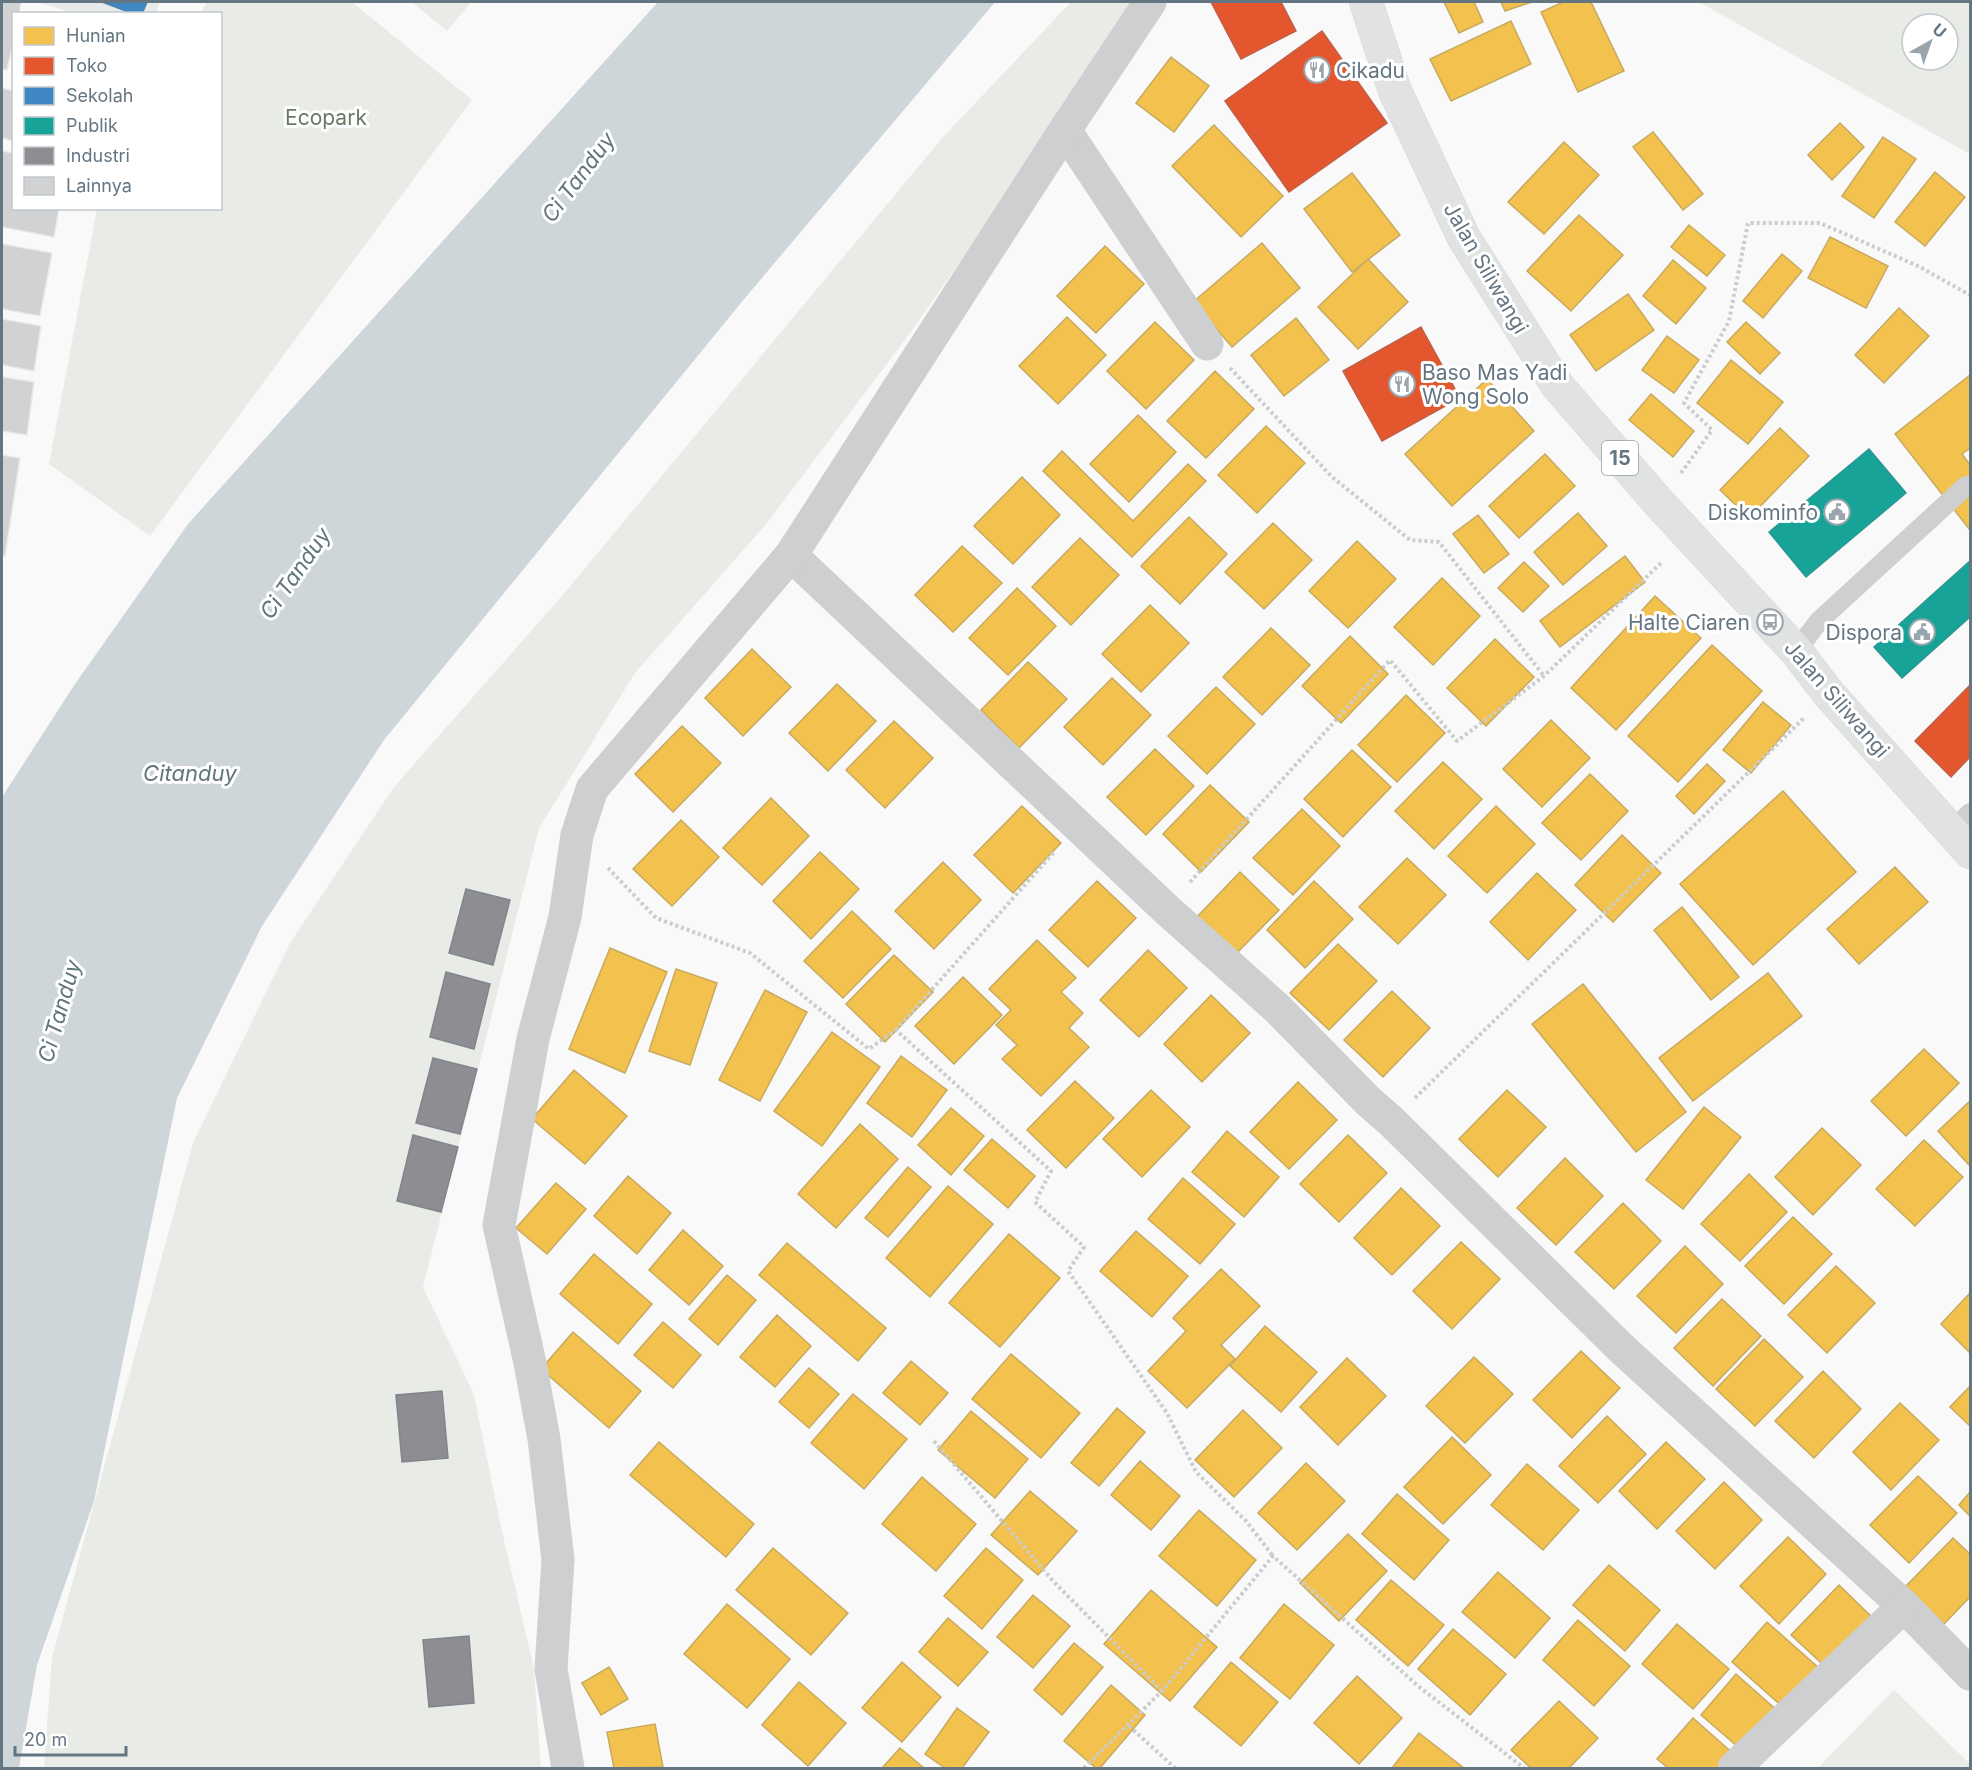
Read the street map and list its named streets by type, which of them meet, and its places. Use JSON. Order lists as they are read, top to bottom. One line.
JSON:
{"streets":{"highway":["Jalan Siliwangi","15"]},"water":["Ci Tanduy","Citanduy"],"parks":["Ecopark"],"places":{"restaurant":["Cikadu","Baso Mas Yadi Wong Solo"],"public building":["Diskominfo","Dispora"],"bus stop":["Halte Ciaren"]},"legend":["Hunian","Toko","Sekolah","Publik","Industri","Lainnya"],"scale_bar":"20 m","north":"top right"}
